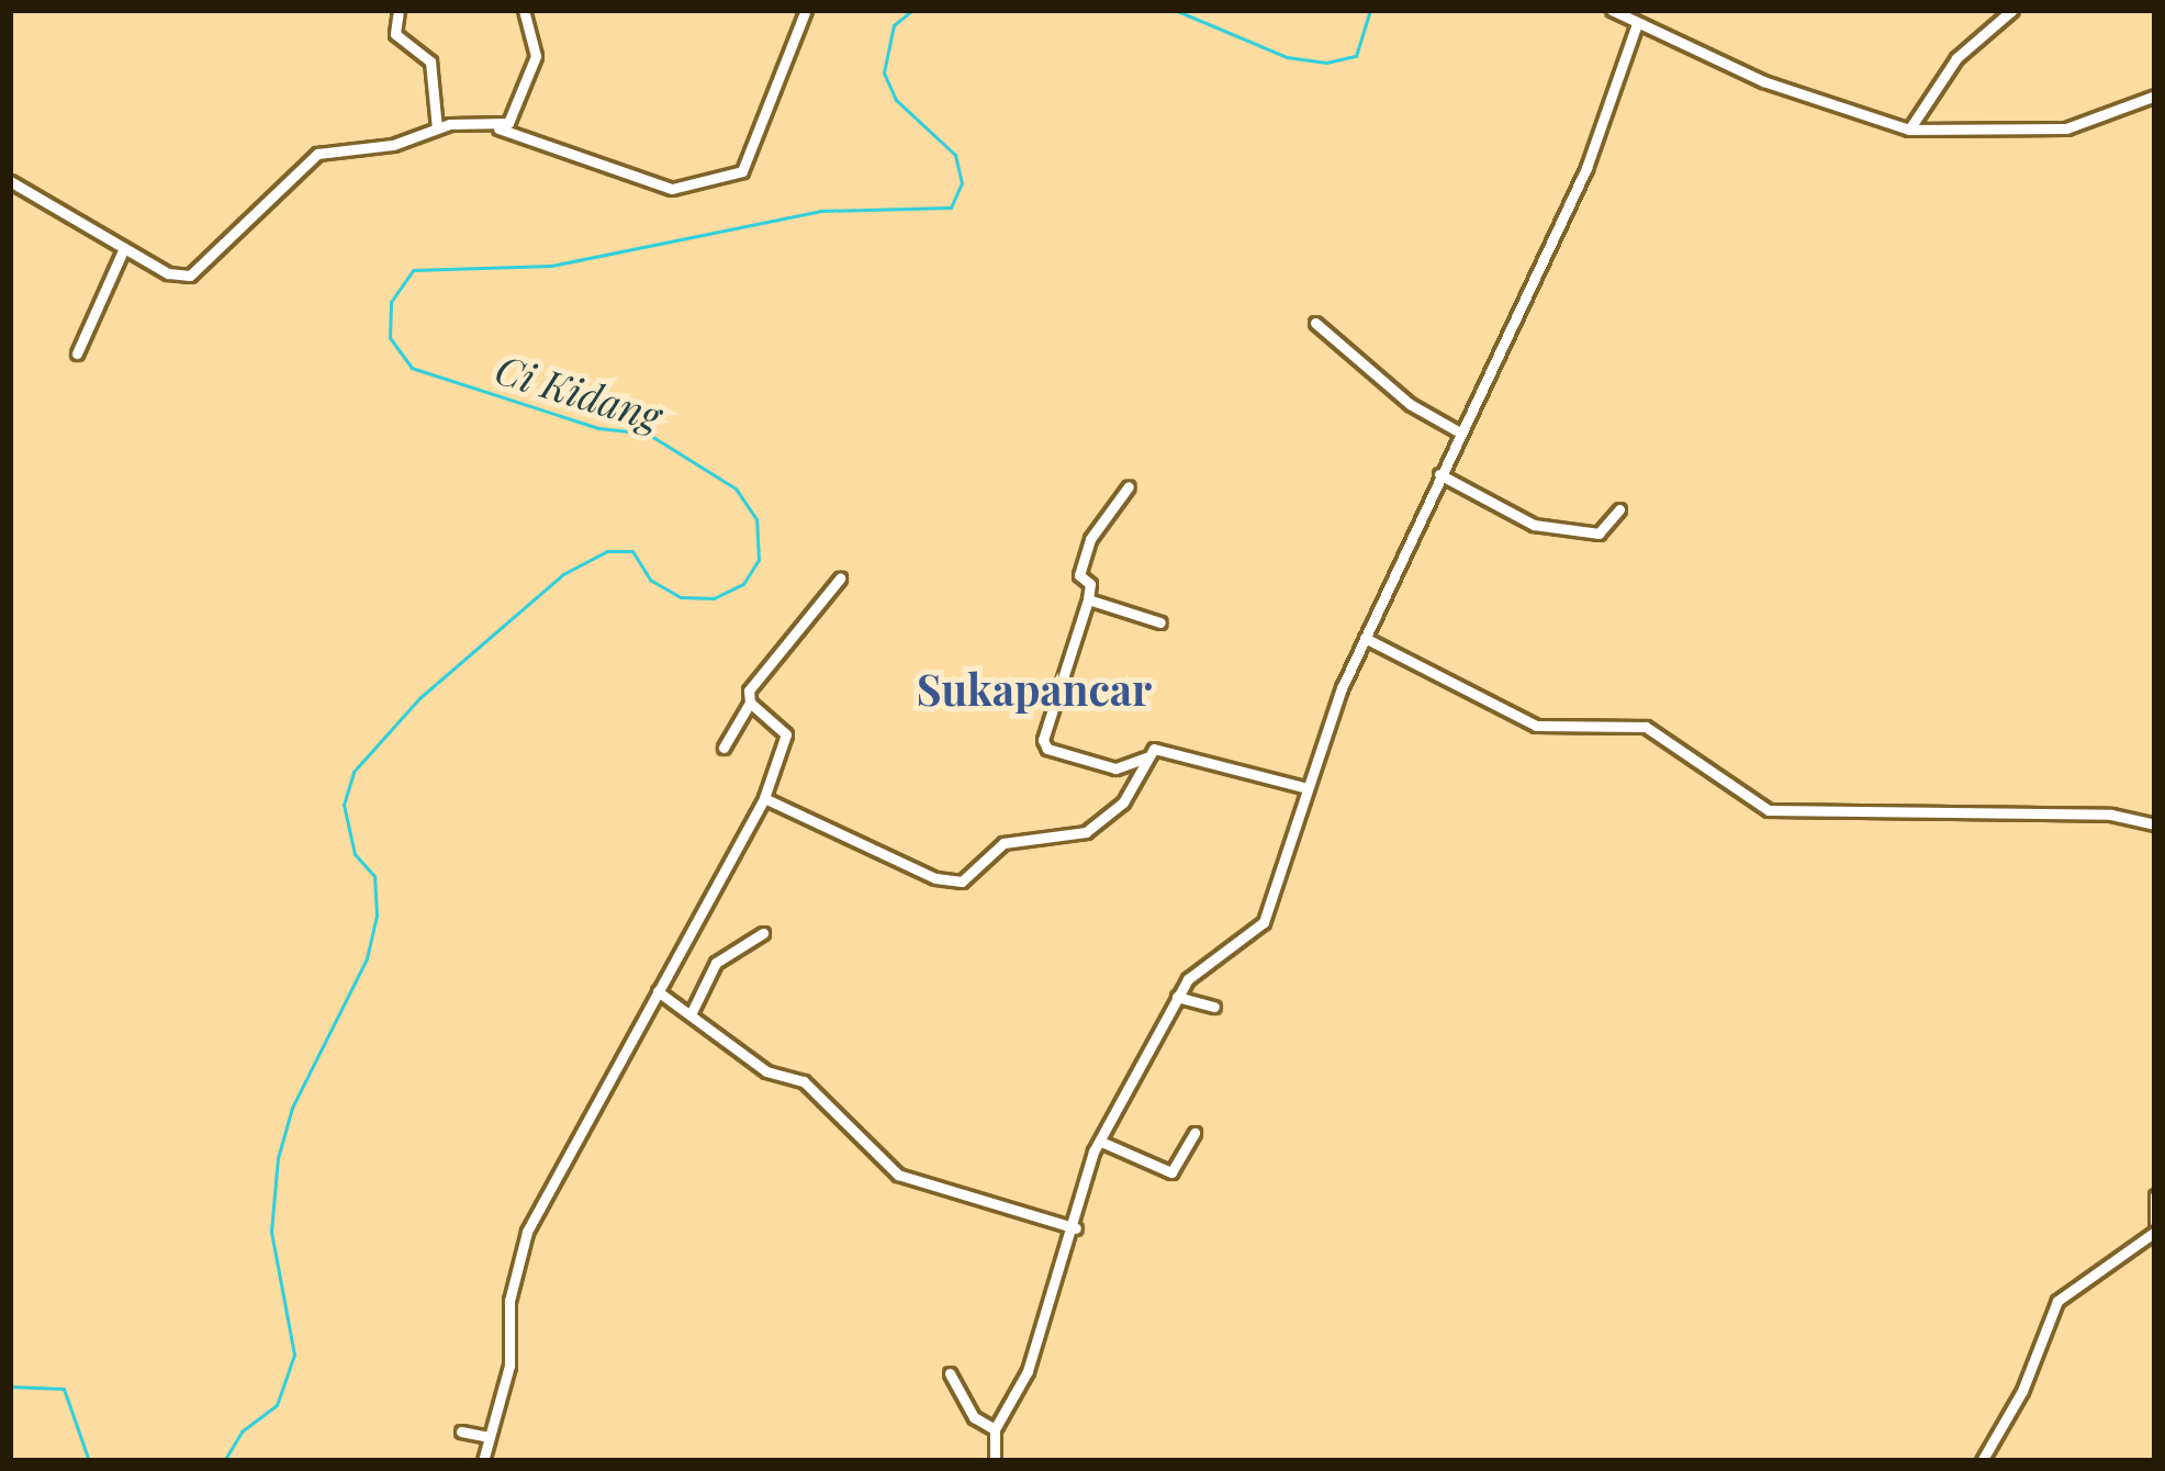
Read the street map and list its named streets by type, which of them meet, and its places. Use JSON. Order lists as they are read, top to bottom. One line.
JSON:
{"districts":["Sukapancar"],"water":["Ci Kidang"]}
